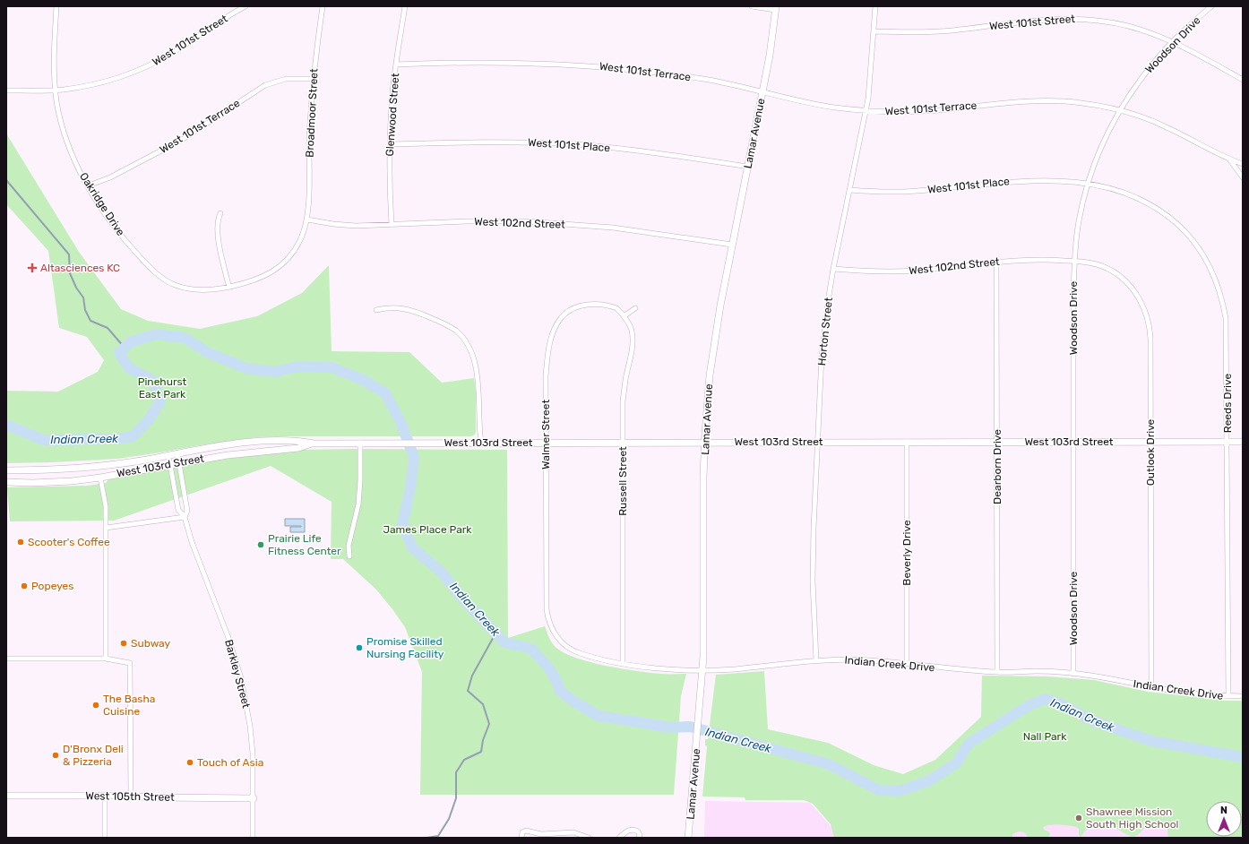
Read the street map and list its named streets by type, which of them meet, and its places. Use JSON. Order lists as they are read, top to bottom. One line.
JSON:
{"streets":{"main road":["Lamar Avenue","West 103rd Street","West 105th Street"],"street":["West 101st Street","Woodson Drive","West 101st Terrace","Broadmoor Street","Glenwood Street","West 101st Place","Oakridge Drive","West 102nd Street","Horton Street","Reeds Drive","Walmer Street","Outlook Drive","Dearborn Drive","Russell Street","Beverly Drive","Indian Creek Drive","Barkley Street"]},"crossings":[["West 101st Street","Woodson Drive"],["West 101st Street","Oakridge Drive"],["West 101st Street","Horton Street"],["Woodson Drive","West 101st Terrace"],["Woodson Drive","West 101st Place"],["Woodson Drive","West 102nd Street"],["Woodson Drive","Reeds Drive"],["Woodson Drive","West 103rd Street"],["Woodson Drive","Outlook Drive"],["Woodson Drive","Indian Creek Drive"],["West 101st Terrace","Broadmoor Street"],["West 101st Terrace","Glenwood Street"],["West 101st Terrace","Lamar Avenue"],["West 101st Terrace","Oakridge Drive"],["West 101st Terrace","Horton Street"],["Broadmoor Street","Oakridge Drive"],["Broadmoor Street","West 102nd Street"],["Glenwood Street","West 101st Place"],["Glenwood Street","West 102nd Street"],["Lamar Avenue","West 101st Place"],["Lamar Avenue","West 102nd Street"],["Lamar Avenue","West 103rd Street"],["Lamar Avenue","Indian Creek Drive"],["West 101st Place","Horton Street"],["West 101st Place","Reeds Drive"],["West 102nd Street","Horton Street"],["West 102nd Street","Outlook Drive"],["West 102nd Street","Dearborn Drive"],["Horton Street","West 103rd Street"],["Horton Street","Indian Creek Drive"],["Reeds Drive","West 103rd Street"],["Reeds Drive","Indian Creek Drive"],["Walmer Street","West 103rd Street"],["Walmer Street","Russell Street"],["Walmer Street","Indian Creek Drive"],["West 103rd Street","Outlook Drive"],["West 103rd Street","Dearborn Drive"],["West 103rd Street","Russell Street"],["West 103rd Street","Beverly Drive"],["West 103rd Street","Barkley Street"],["Outlook Drive","Indian Creek Drive"],["Dearborn Drive","Indian Creek Drive"],["Russell Street","Indian Creek Drive"],["Beverly Drive","Indian Creek Drive"],["Barkley Street","West 105th Street"]],"water":["Indian Creek"],"parks":["Pinehurst East Park","James Place Park","Nall Park"],"places":{"health":["Altasciences KC"],"other":["Scooter's Coffee","Prairie Life Fitness Center","Popeyes","Subway","Promise Skilled Nursing Facility","The Basha Cuisine","D'Bronx Deli & Pizzeria","Touch of Asia","Shawnee Mission South High School"]},"north":"top"}
